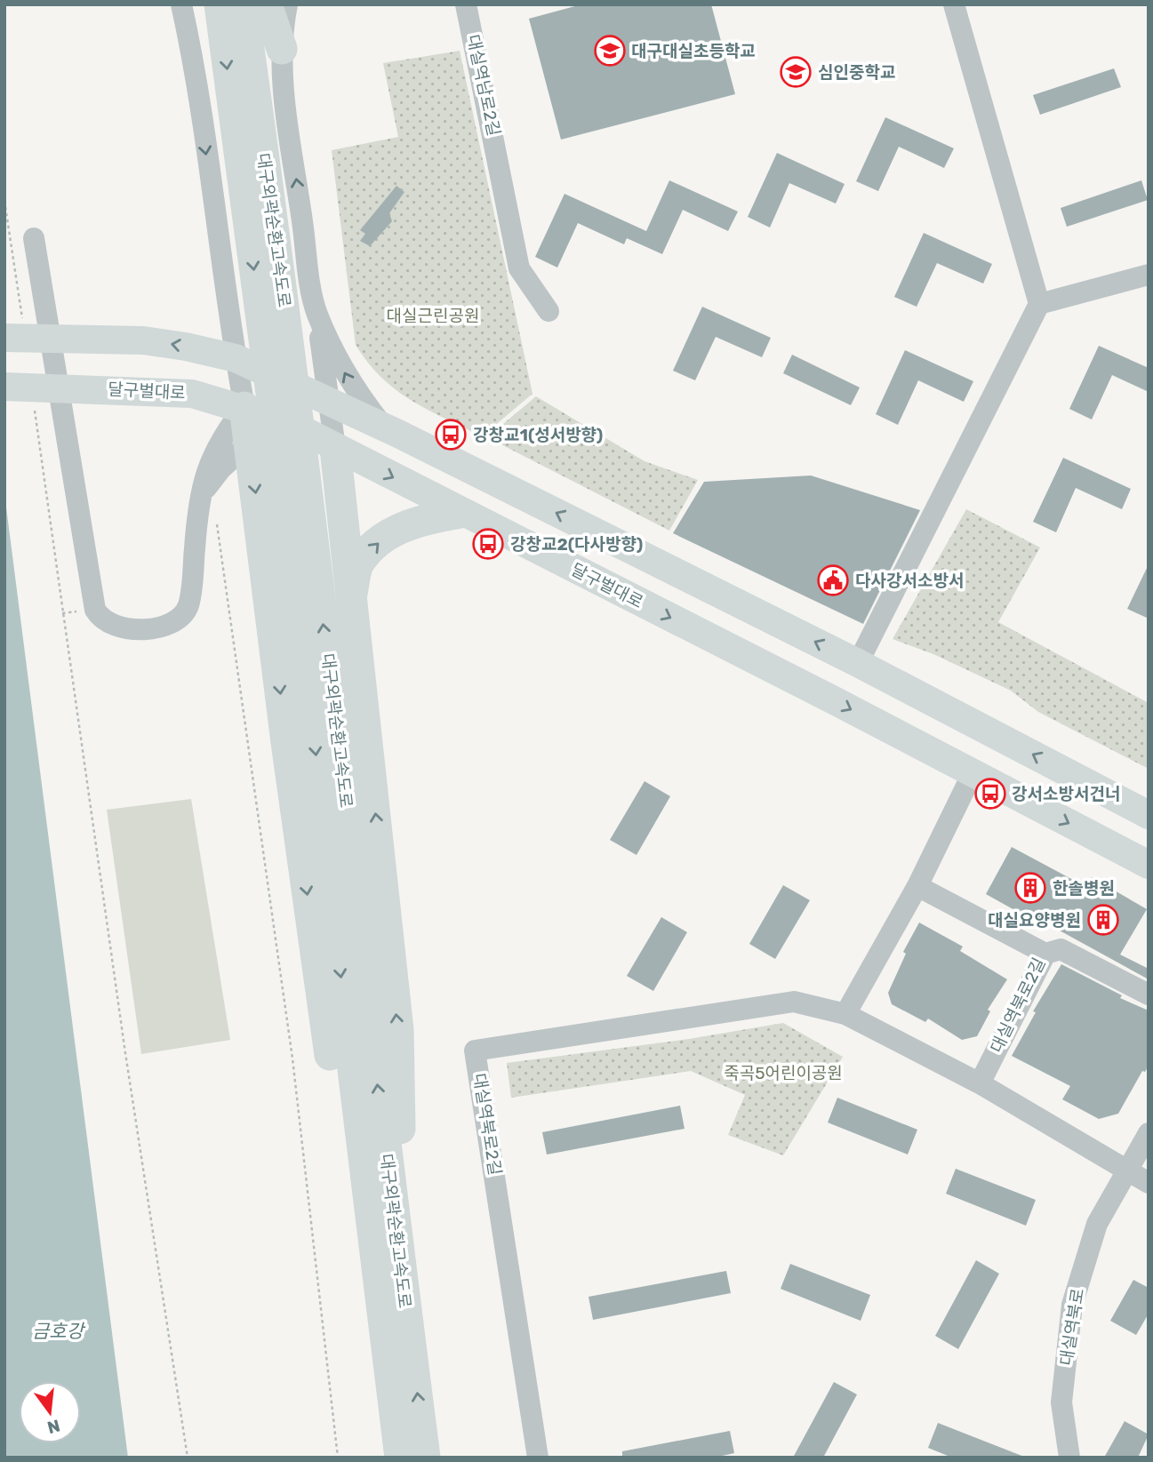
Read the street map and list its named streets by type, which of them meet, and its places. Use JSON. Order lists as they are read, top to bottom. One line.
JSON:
{"streets":{"highway":["대구외곽순환고속도로"],"main road":["달구벌대로"],"street":["대실역남로2길","대실역북로2길","대실역북로"]},"crossings":[["대실역북로2길","대실역북로"]],"water":["금호강"],"parks":["대실근린공원","죽곡5어린이공원"],"places":{"school or university":["대구대실초등학교","심인중학교"],"bus stop":["강창교1(성서방향)","강창교2(다사방향)","강서소방서건너"],"public building":["다사강서소방서"],"building":["한솔병원","대실요양병원"]},"north":"bottom"}
